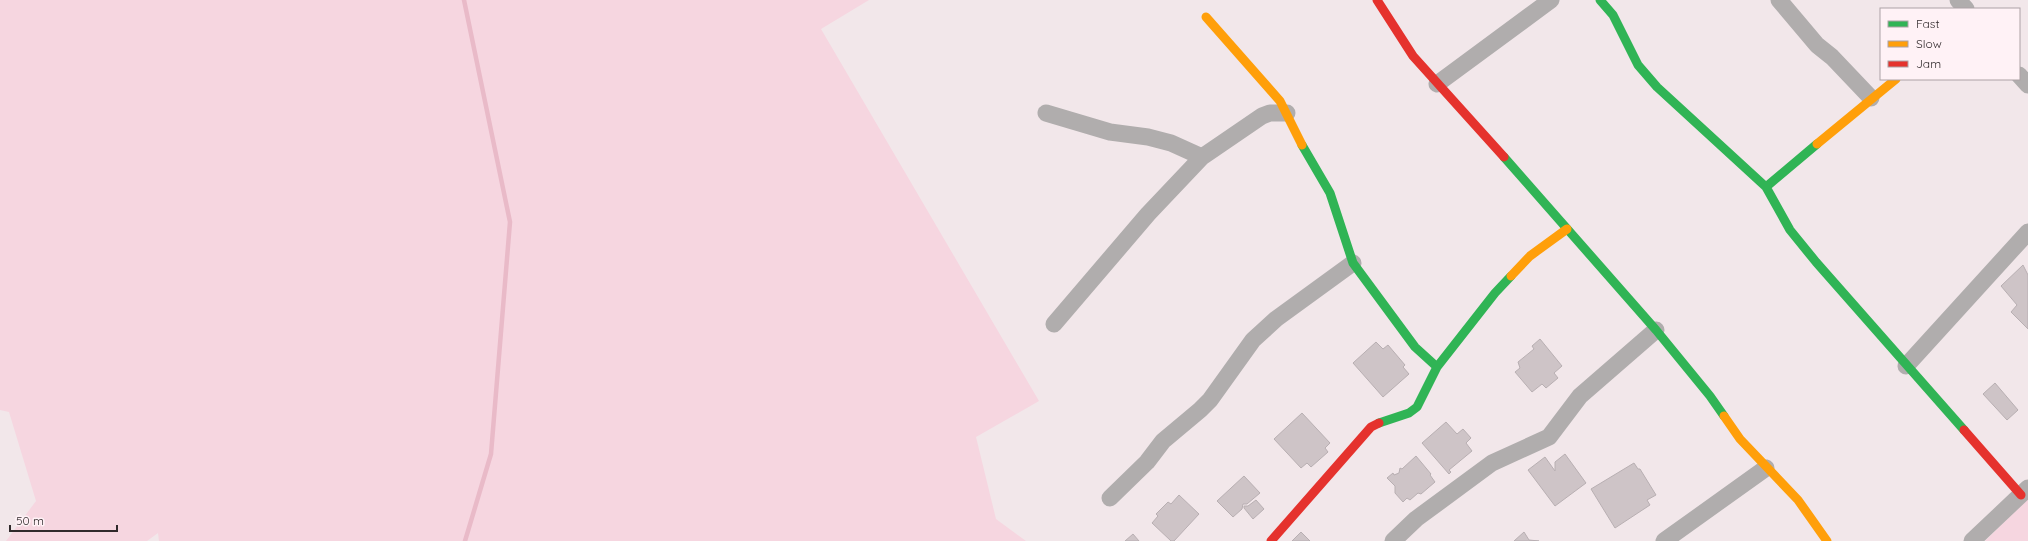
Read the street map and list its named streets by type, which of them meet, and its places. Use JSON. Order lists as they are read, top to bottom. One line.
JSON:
{"legend":["Fast","Slow","Jam"],"scale_bar":"50 m"}
